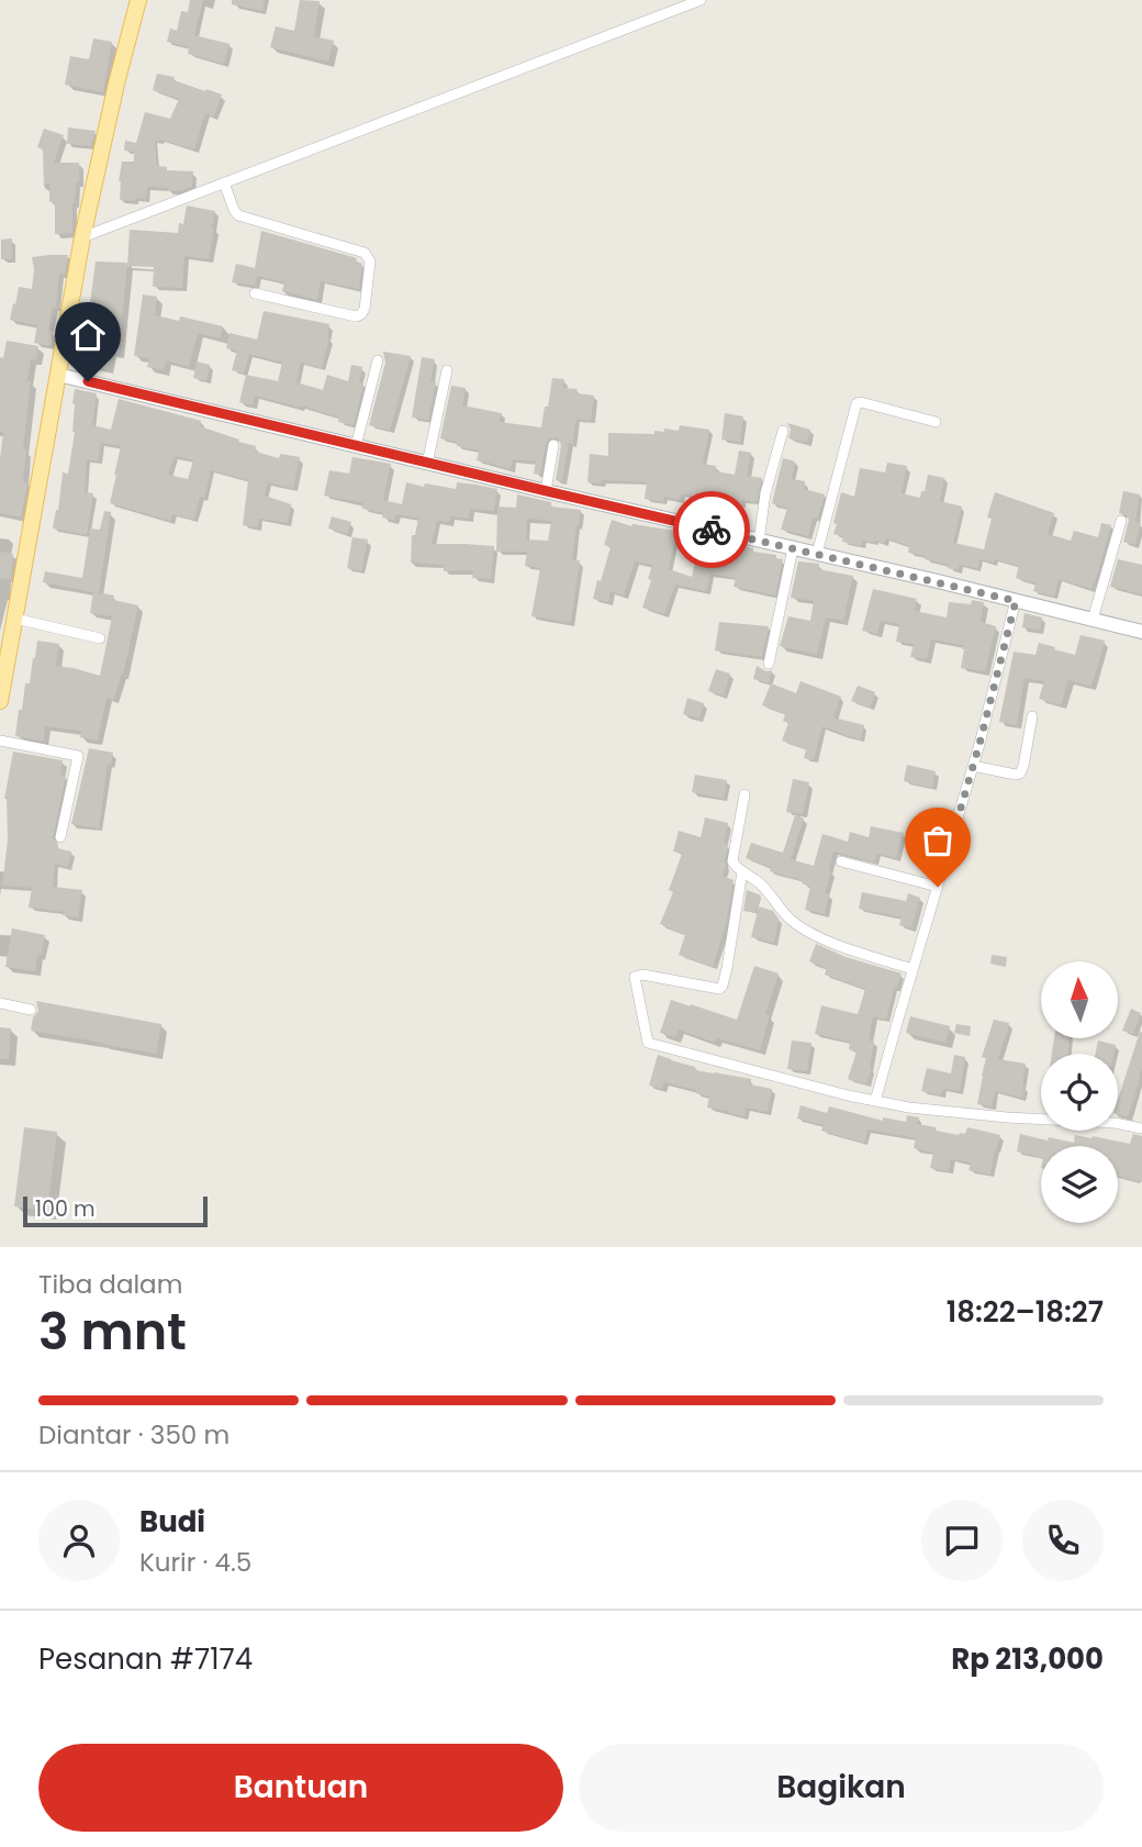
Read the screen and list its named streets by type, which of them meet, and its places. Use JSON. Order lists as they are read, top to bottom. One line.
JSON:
{"scale_bar":"100 m","north":"top","page":{"scale":"100 m","heading":["3 mnt","Tiba dalam","18:22–18:27"],"panel":["Budi","Kurir · 4.5","Pesanan #7174","Rp 213,000"],"bar":"Diantar · 350 m","buttons":["Bantuan","Bagikan"]}}
